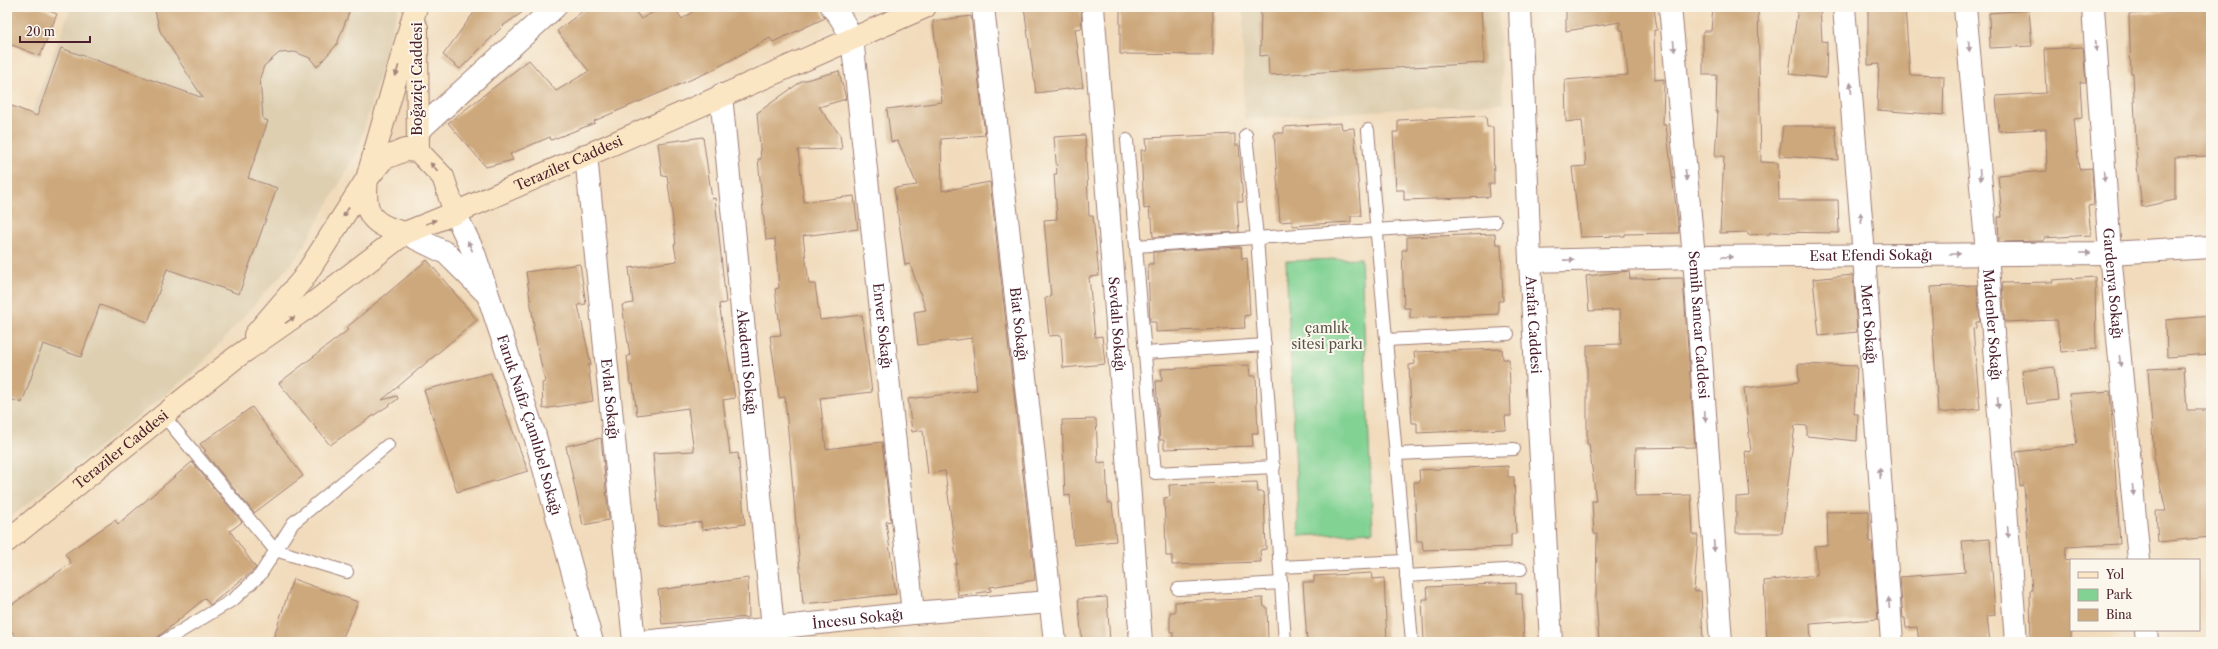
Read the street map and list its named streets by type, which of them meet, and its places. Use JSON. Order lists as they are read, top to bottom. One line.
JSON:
{"streets":{"main road":["Boğaziçi Caddesi","Teraziler Caddesi"],"street":["Esat Efendi Sokağı","Gardenya Sokağı","Sevdalı Sokağı","Semih Sancar Caddesi","Mert Sokağı","Madenler Sokağı","Enver Sokağı","Biat Sokağı","Arafat Caddesi","Akademi Sokağı","Evlat Sokağı","Faruk Nafiz Çamlıbel Sokağı","İncesu Sokağı"]},"crossings":[["Boğaziçi Caddesi","Teraziler Caddesi"],["Boğaziçi Caddesi","Faruk Nafiz Çamlıbel Sokağı"],["Teraziler Caddesi","Enver Sokağı"],["Teraziler Caddesi","Akademi Sokağı"],["Teraziler Caddesi","Evlat Sokağı"],["Teraziler Caddesi","Faruk Nafiz Çamlıbel Sokağı"],["Esat Efendi Sokağı","Gardenya Sokağı"],["Esat Efendi Sokağı","Semih Sancar Caddesi"],["Esat Efendi Sokağı","Mert Sokağı"],["Esat Efendi Sokağı","Madenler Sokağı"],["Esat Efendi Sokağı","Arafat Caddesi"],["Enver Sokağı","İncesu Sokağı"],["Biat Sokağı","İncesu Sokağı"],["Akademi Sokağı","İncesu Sokağı"]],"one_way":["Esat Efendi Sokağı","Gardenya Sokağı","Semih Sancar Caddesi","Mert Sokağı","Madenler Sokağı"],"parks":["çamlık sitesi parkı"],"legend":["Yol","Park","Bina"],"scale_bar":"20 m"}
